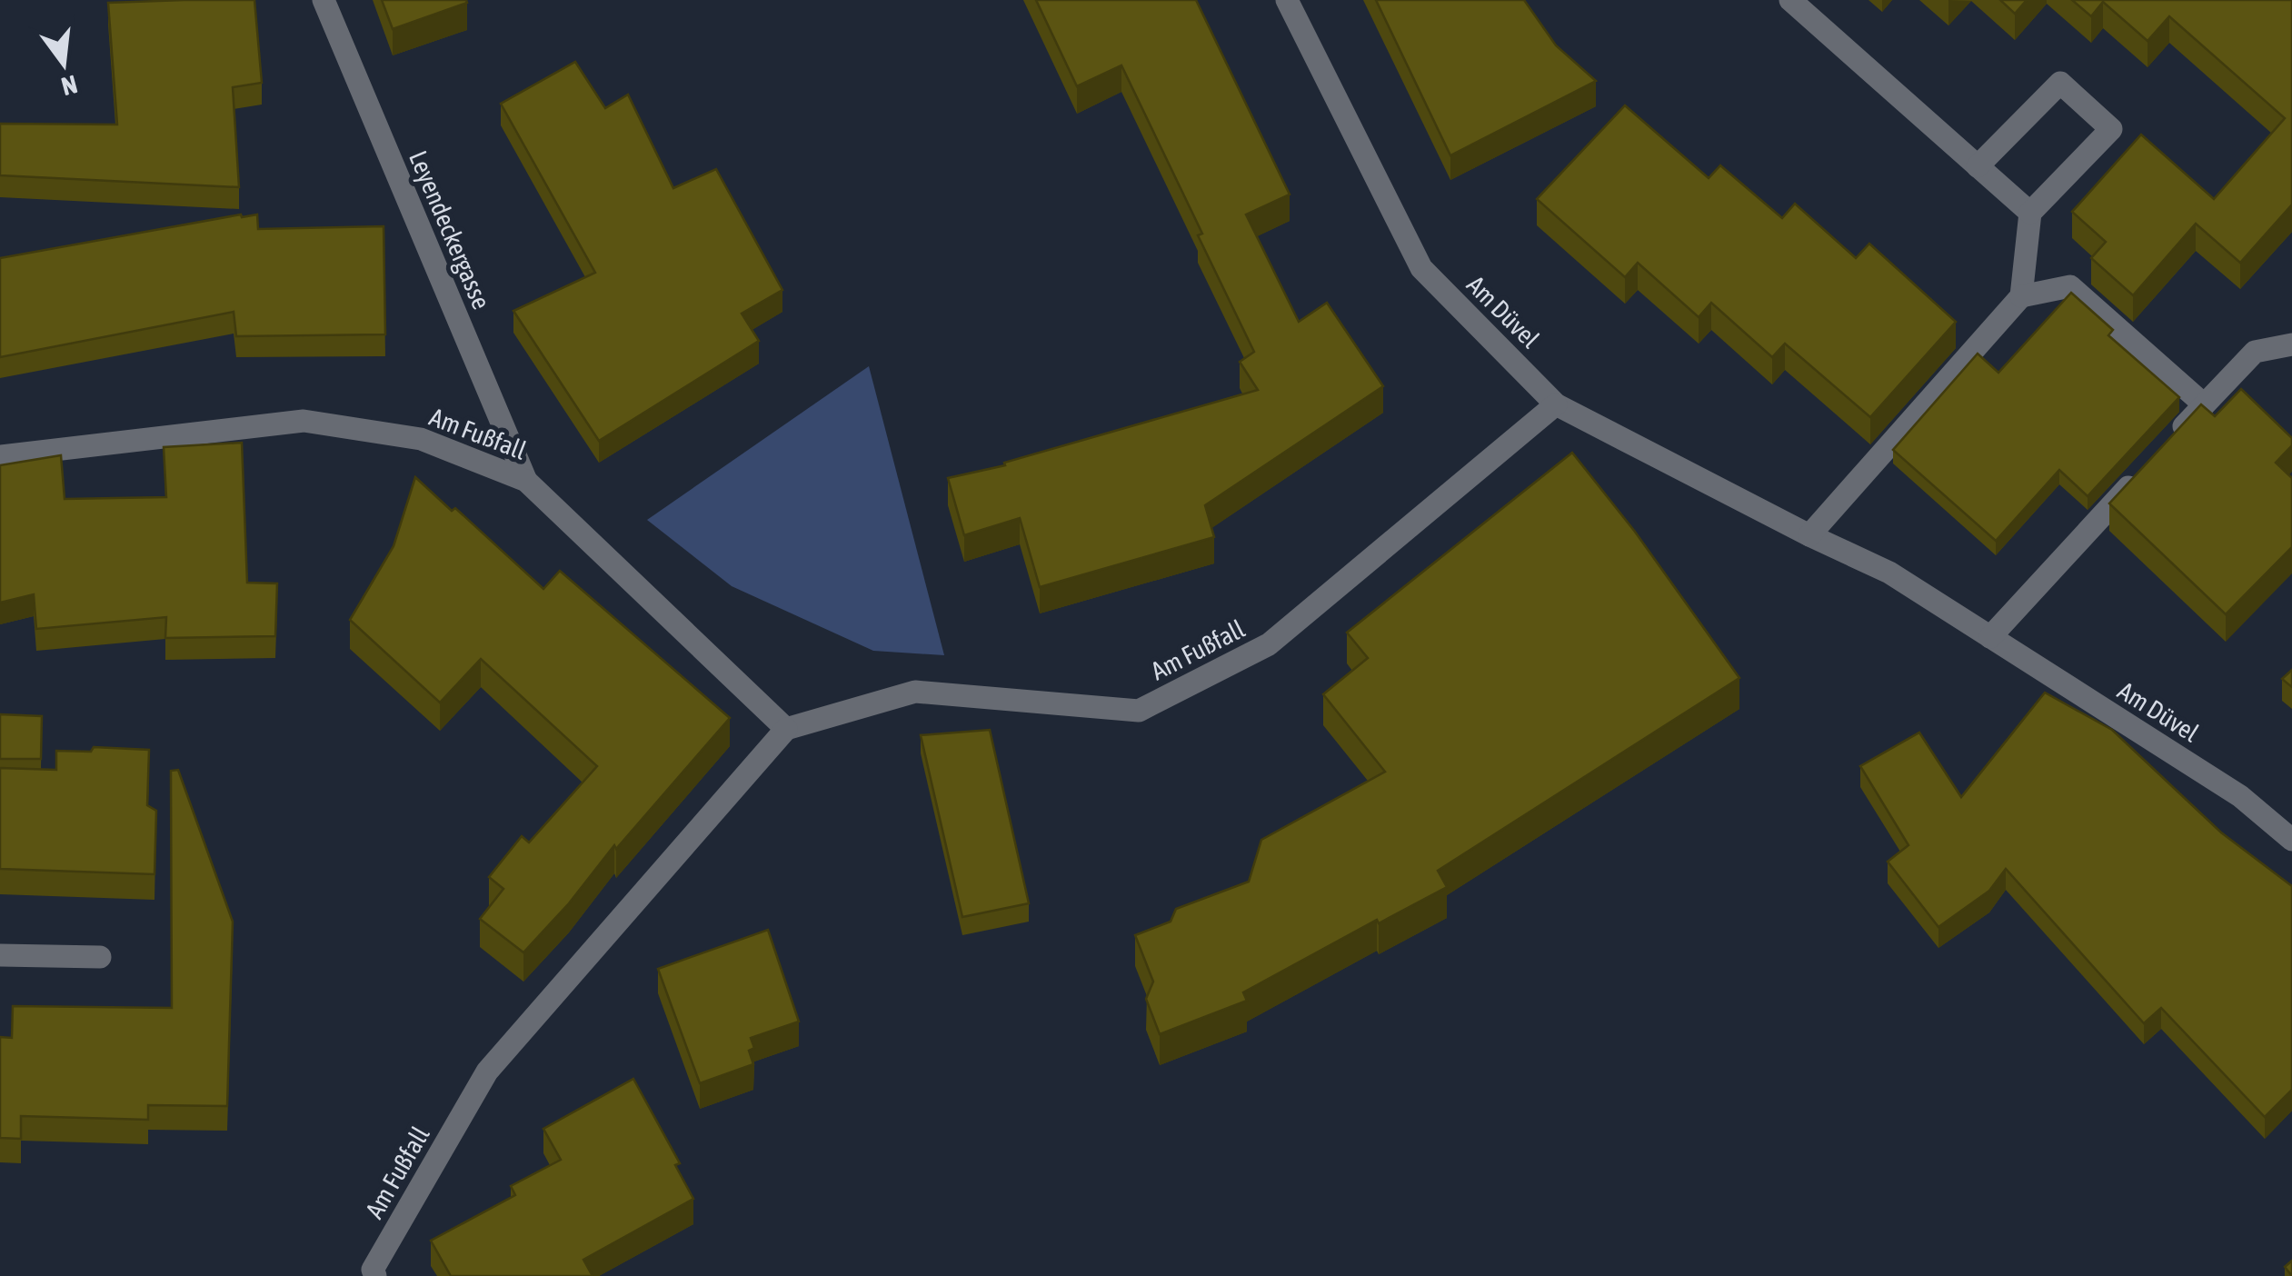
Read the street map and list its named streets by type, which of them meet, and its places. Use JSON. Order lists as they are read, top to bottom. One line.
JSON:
{"streets":{"street":["Leyendeckergasse","Am Düvel","Am Fußfall"]},"crossings":[["Leyendeckergasse","Am Fußfall"],["Am Düvel","Am Fußfall"]],"north":"bottom"}
